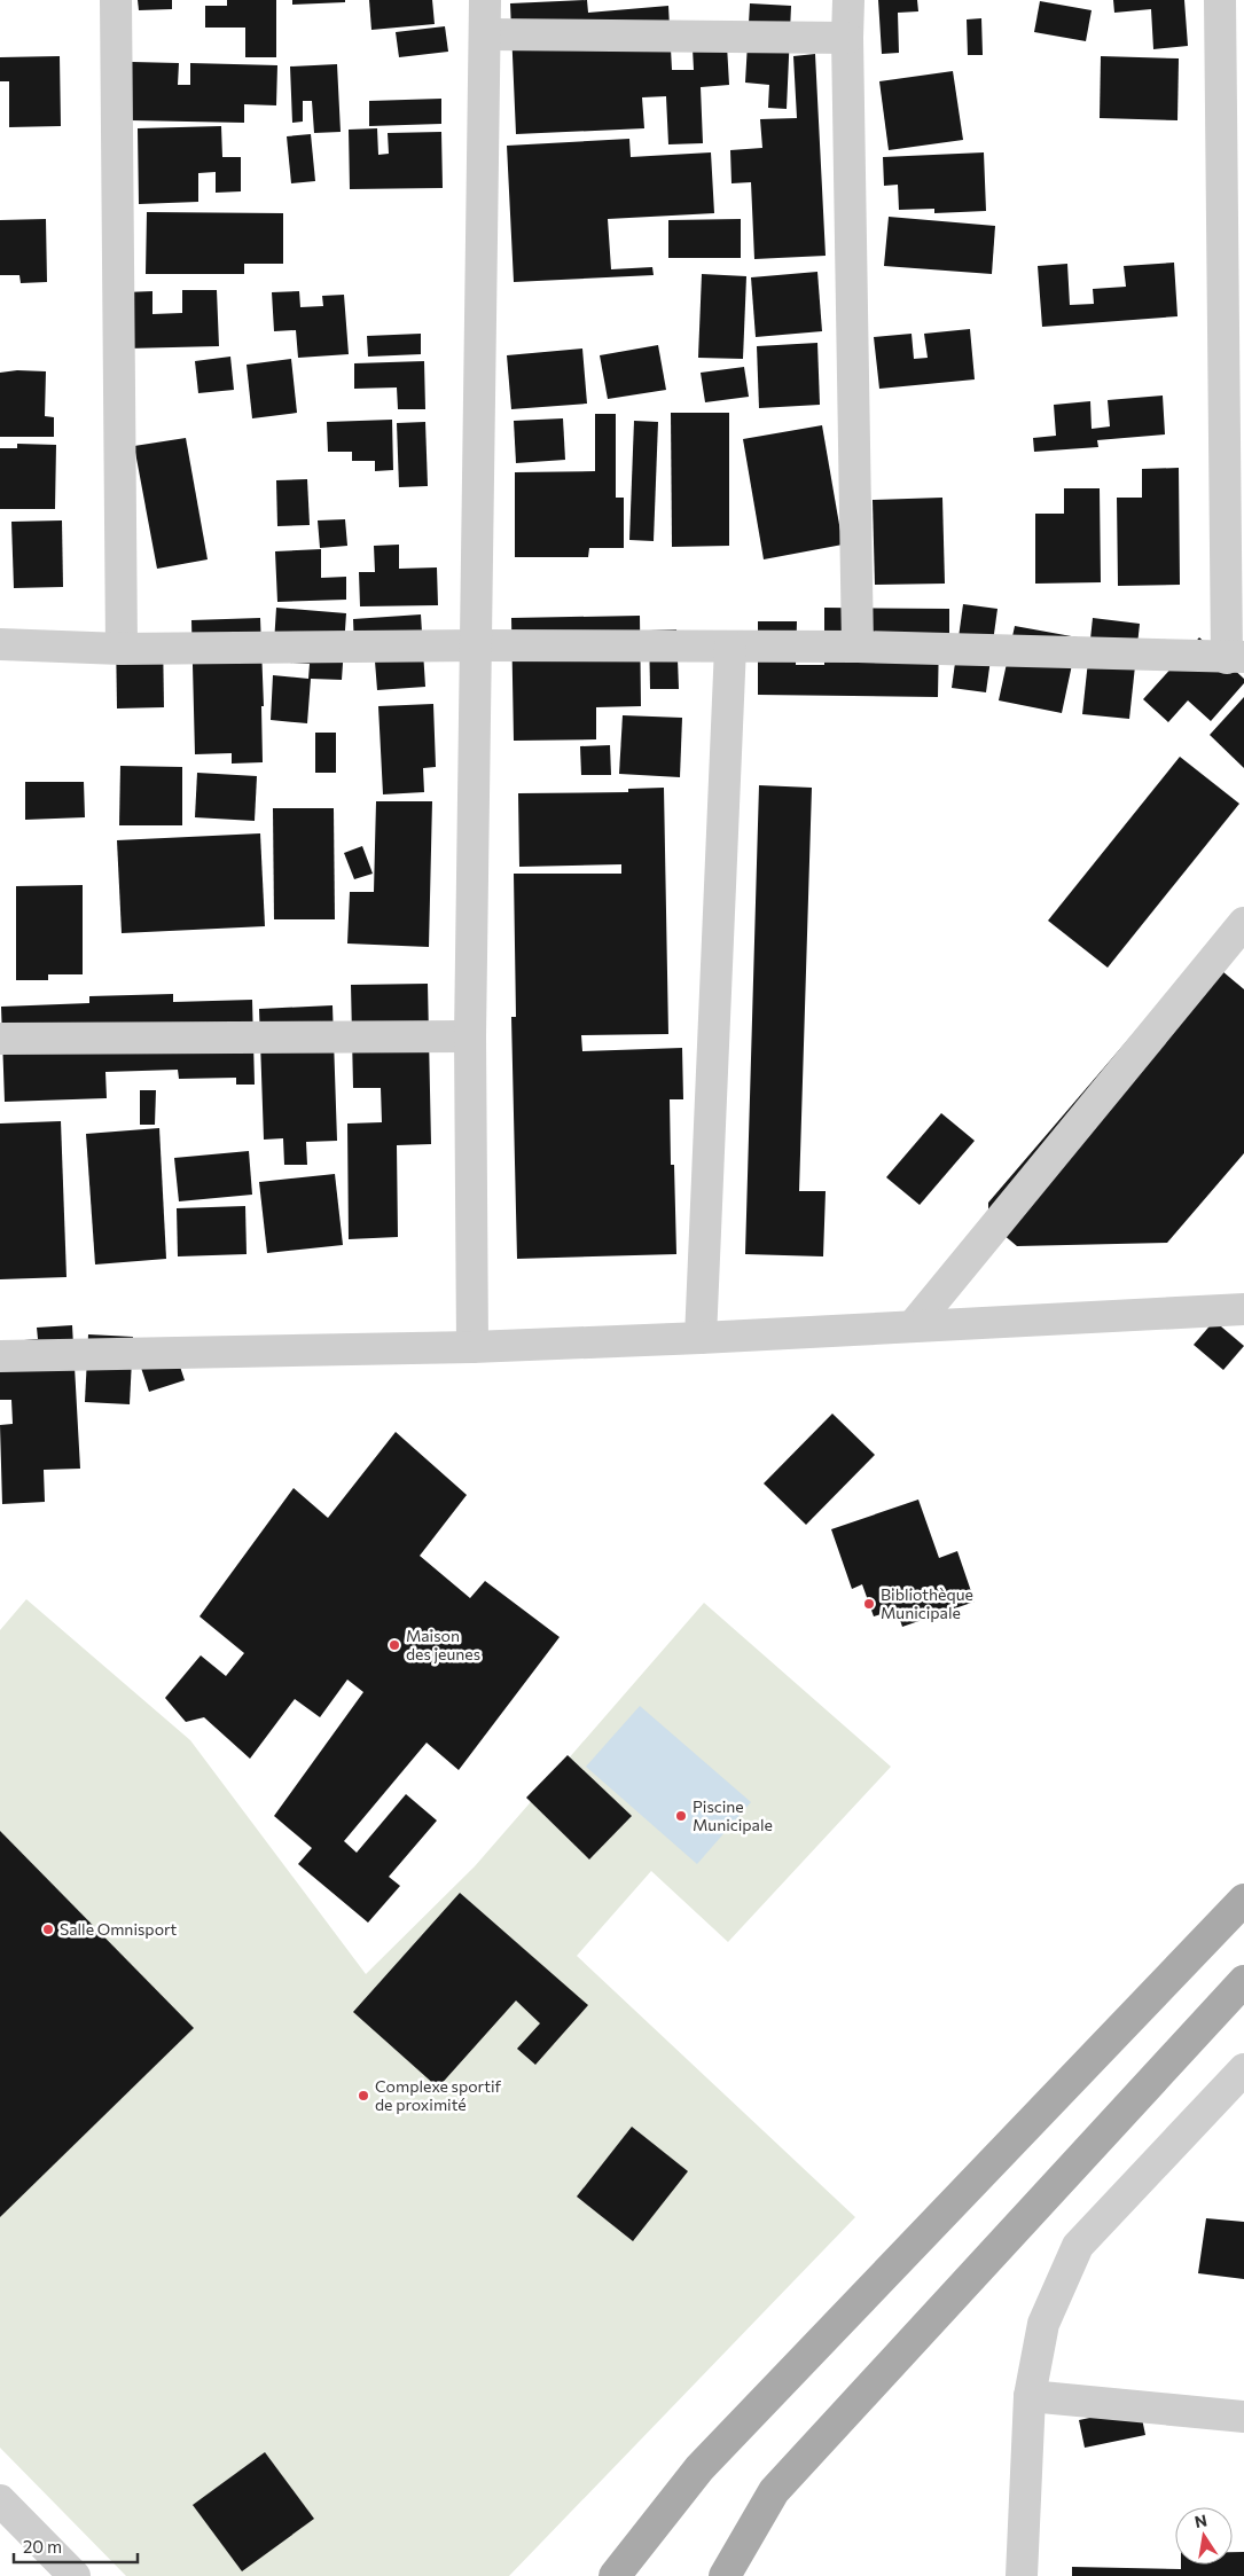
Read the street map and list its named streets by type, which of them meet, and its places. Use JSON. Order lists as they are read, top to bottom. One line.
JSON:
{"places":["Bibliothèque Municipale","Maison des jeunes","Piscine Municipale","Salle Omnisport","Complexe sportif de proximité"],"scale_bar":"20 m","north":"top"}
